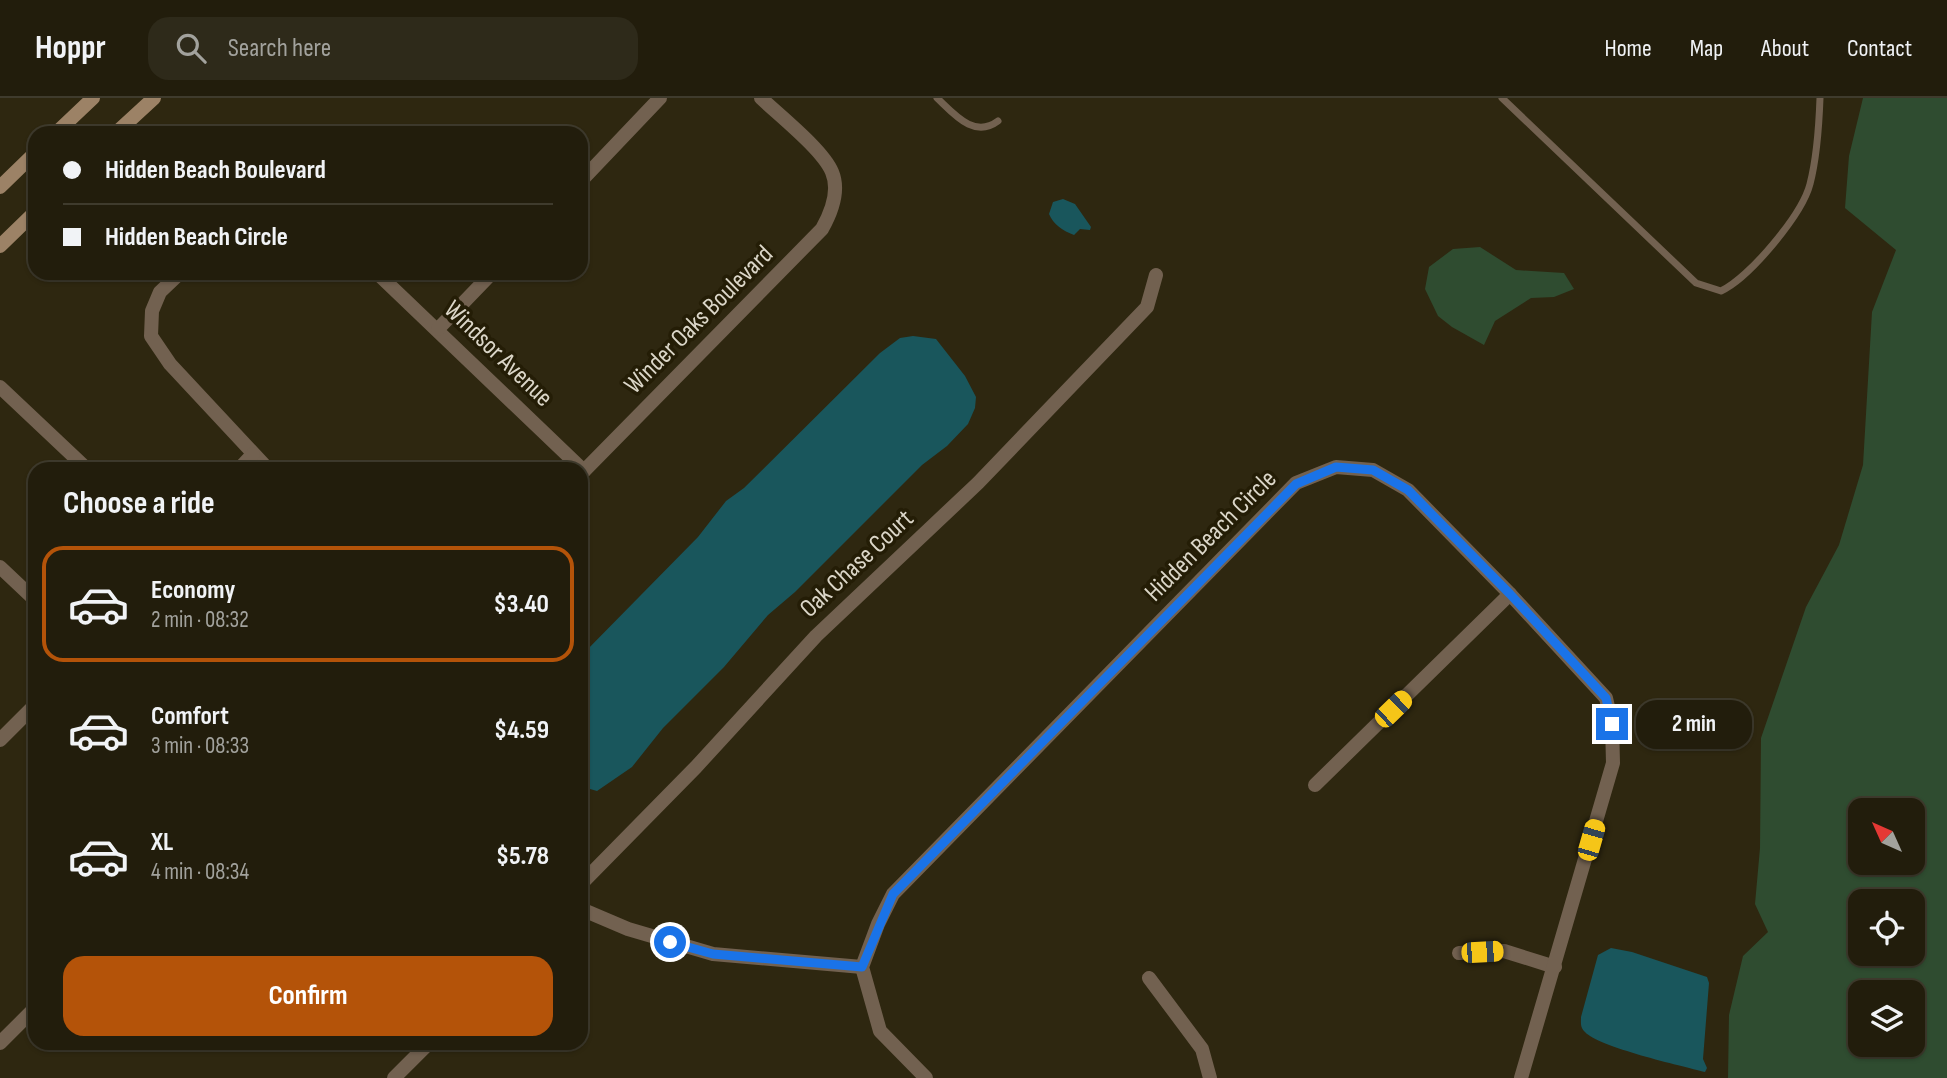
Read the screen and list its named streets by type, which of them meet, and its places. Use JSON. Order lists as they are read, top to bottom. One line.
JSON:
{"streets":{"street":["Winder Oaks Boulevard","Windsor Avenue","Hidden Beach Circle","Oak Chase Court"]},"north":"top left","page":{"header":"Hoppr","search":"Search here","nav":["Home","Map","About","Contact"],"banner":["Hidden Beach Boulevard","Hidden Beach Circle"],"heading":"Choose a ride","list":[{"name":"Economy","note":"2 min · 08:32","value":"$3.40"},{"name":"Comfort","note":"3 min · 08:33","value":"$4.59"},{"name":"XL","note":"4 min · 08:34","value":"$5.78"}],"bubble":"2 min","buttons":"Confirm"}}
